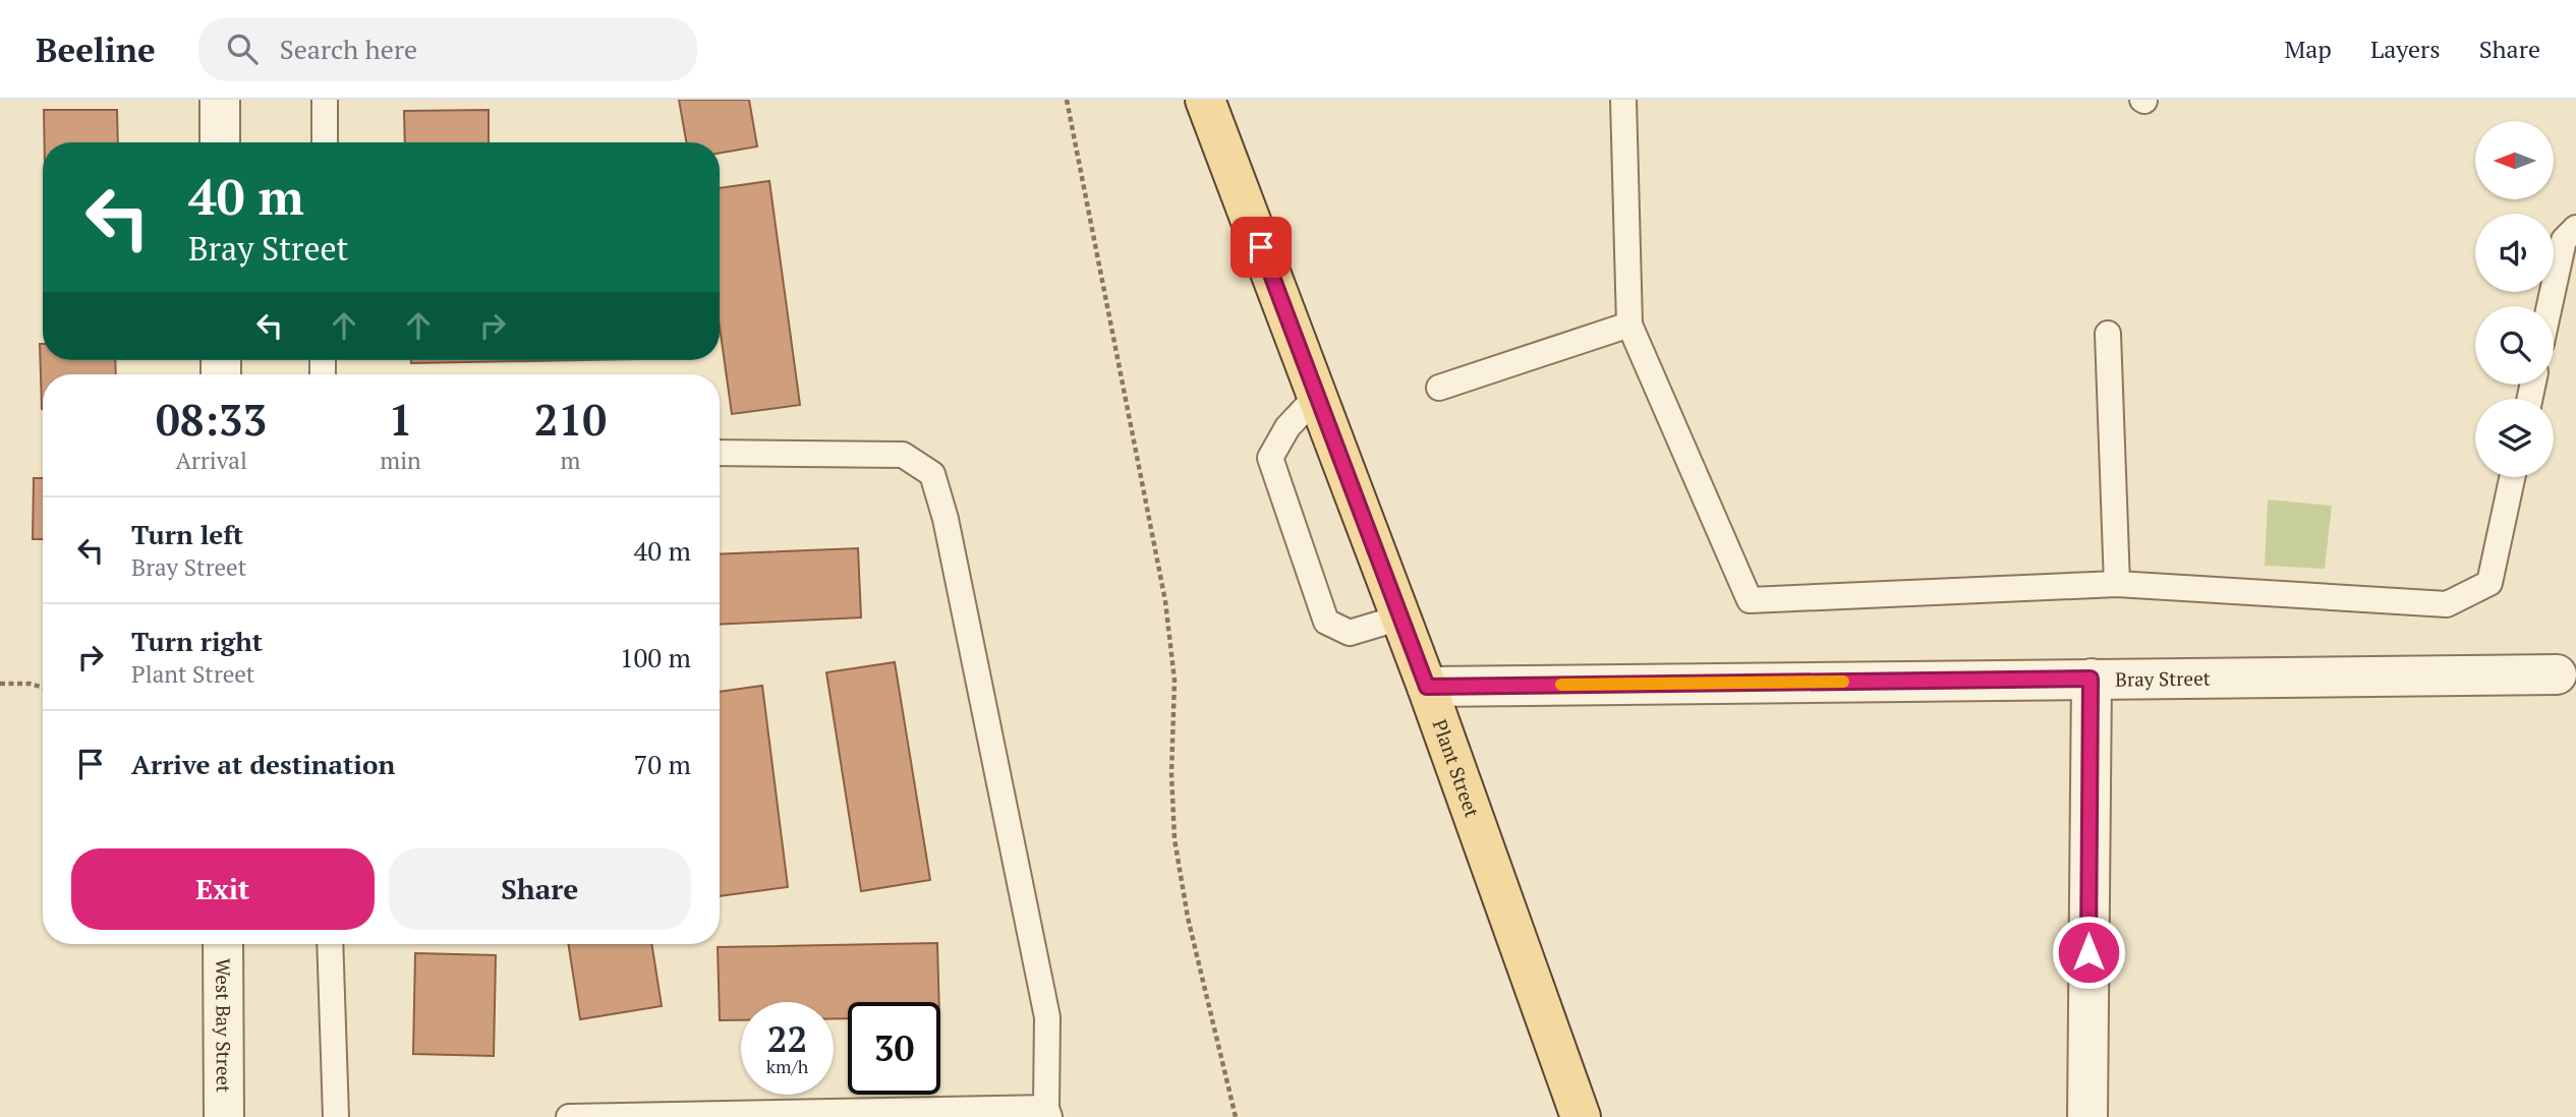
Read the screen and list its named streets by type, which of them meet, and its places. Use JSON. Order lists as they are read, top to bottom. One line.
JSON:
{"streets":{"main road":["Plant Street"],"street":["Bray Street","West Bay Street"]},"crossings":[["Bray Street","Plant Street"]],"north":"left","page":{"header":"Beeline","search":"Search here","nav":["Map","Layers","Share"],"turn":["40 m","Bray Street"],"eta":["08:33","Arrival","1","min","210","m"],"list":[{"name":"Turn left","note":"Bray Street","value":"40 m"},{"name":"Turn right","note":"Plant Street","value":"100 m"},{"name":"Arrive at destination","value":"70 m"}],"buttons":["Exit","Share"],"speed":"22 km/h","limit":"30"}}
